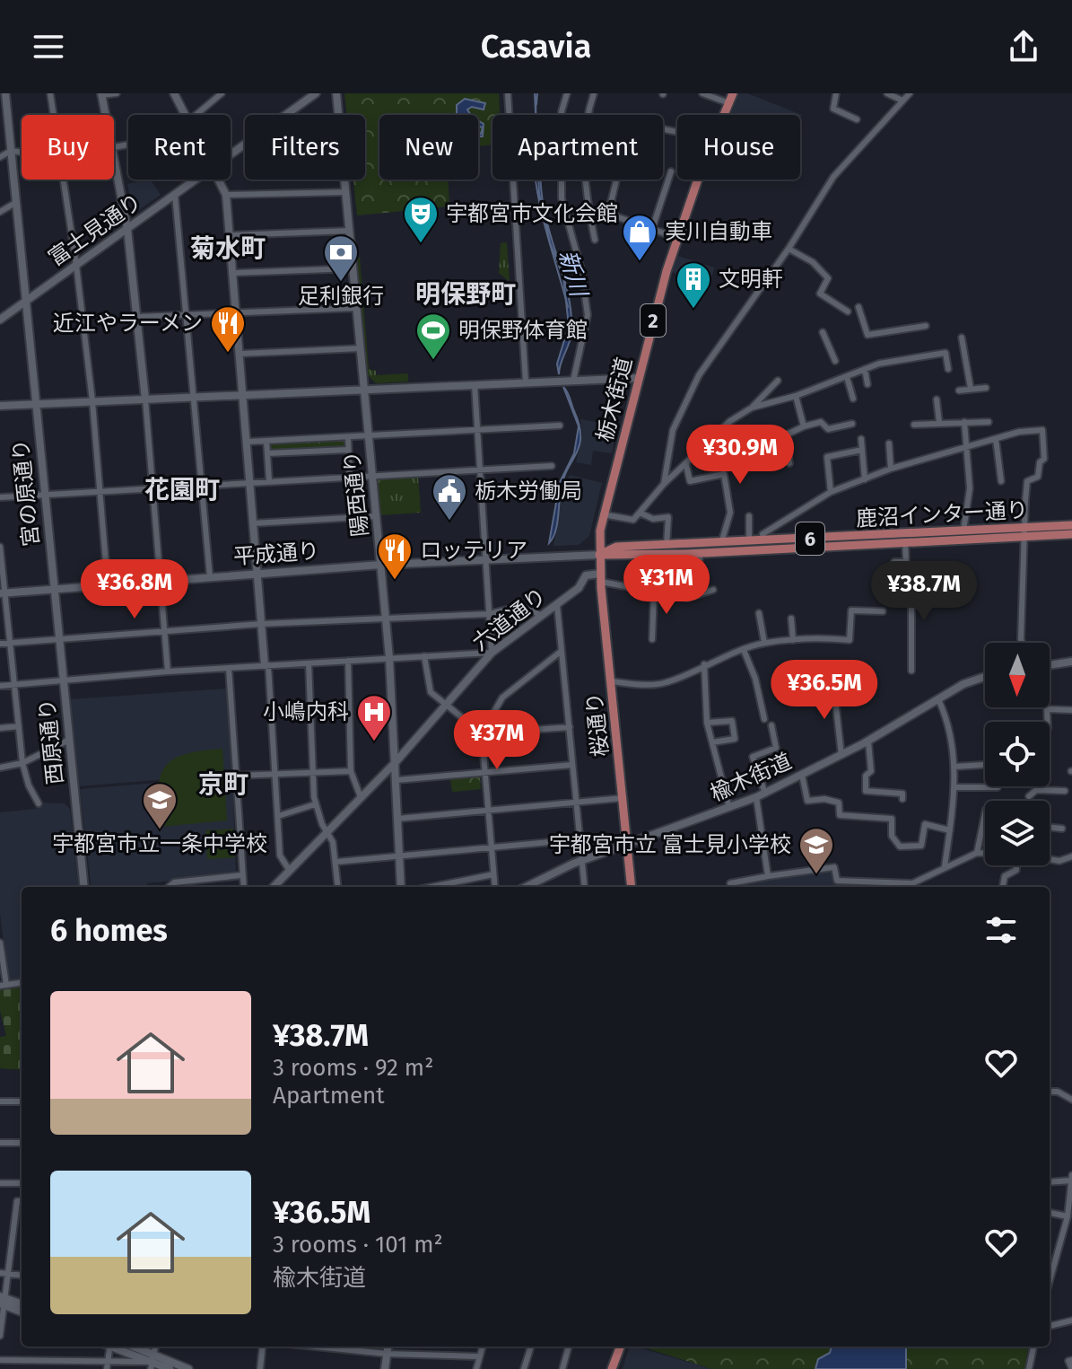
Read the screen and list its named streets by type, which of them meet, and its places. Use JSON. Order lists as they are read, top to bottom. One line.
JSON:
{"streets":{"main road":["2","栃木街道","鹿沼インター通り","6","桜通り"],"street":["富士見通り","宮の原通り","陽西通り","平成通り","六道通り","西原通り","楡木街道"]},"crossings":[["富士見通り","宮の原通り"],["栃木街道","鹿沼インター通り"],["栃木街道","平成通り"],["栃木街道","桜通り"],["宮の原通り","平成通り"],["宮の原通り","西原通り"],["陽西通り","平成通り"],["陽西通り","六道通り"],["鹿沼インター通り","平成通り"],["鹿沼インター通り","桜通り"],["平成通り","桜通り"],["平成通り","西原通り"],["六道通り","桜通り"],["桜通り","楡木街道"]],"districts":["菊水町","明保野町","花園町","京町"],"water":["新川"],"places":{"theatre":["宇都宮市文化会館"],"shop":["実川自動車"],"bank":["足利銀行"],"building":["文明軒"],"restaurant":["近江やラーメン","ロッテリア"],"sports":["明保野体育館"],"public building":["栃木労働局"],"hospital":["小嶋内科"],"school or university":["宇都宮市立一条中学校","宇都宮市立 富士見小学校"]},"north":"bottom","page":{"header":"Casavia","chip":["Buy","Rent","Filters","New","Apartment","House"],"price":["¥30.9M","¥31M","¥36.8M","¥38.7M","¥36.5M","¥37M"],"heading":"6 homes","list":[{"name":"¥38.7M","note":"3 rooms · 92 m² · Apartment"},{"name":"¥36.5M","note":"3 rooms · 101 m² · 楡木街道"}]}}
